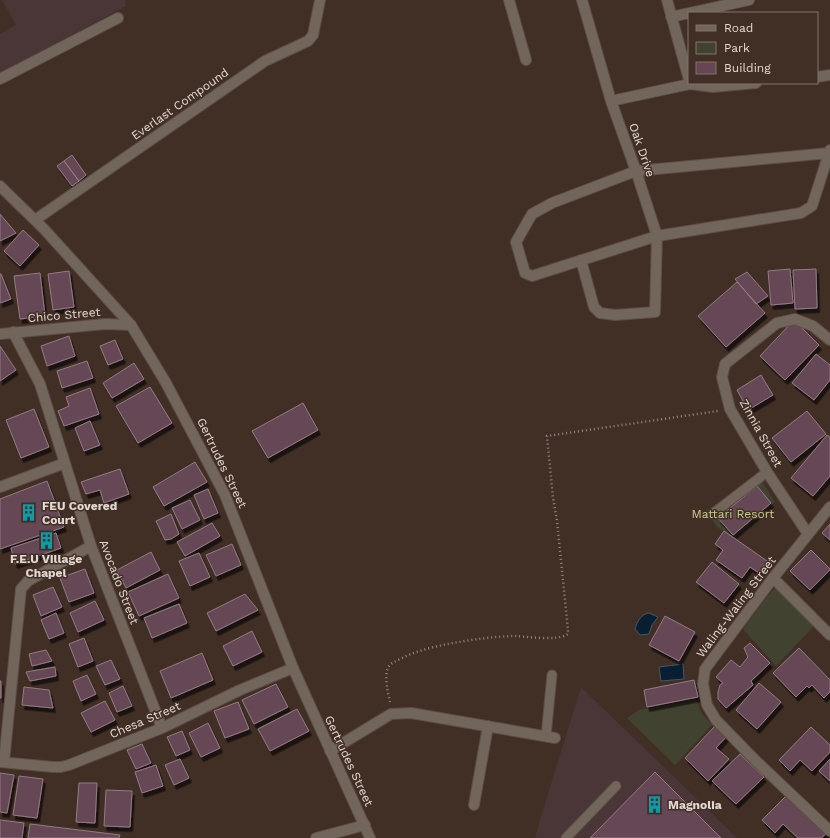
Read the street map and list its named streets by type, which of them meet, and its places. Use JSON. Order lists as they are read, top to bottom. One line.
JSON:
{"streets":{"street":["Everlast Compound","Oak Drive","Chico Street","Zinnia Street","Gertrudes Street","Avocado Street","Waling-Waling Street","Chesa Street"]},"crossings":[["Everlast Compound","Gertrudes Street"],["Chico Street","Gertrudes Street"],["Chico Street","Avocado Street"],["Zinnia Street","Waling-Waling Street"],["Gertrudes Street","Chesa Street"],["Avocado Street","Chesa Street"]],"parks":["Mattari Resort"],"places":{"building":["FEU Covered Court","F.E.U Village Chapel","Magnolia"]},"legend":["Road","Park","Building"]}
